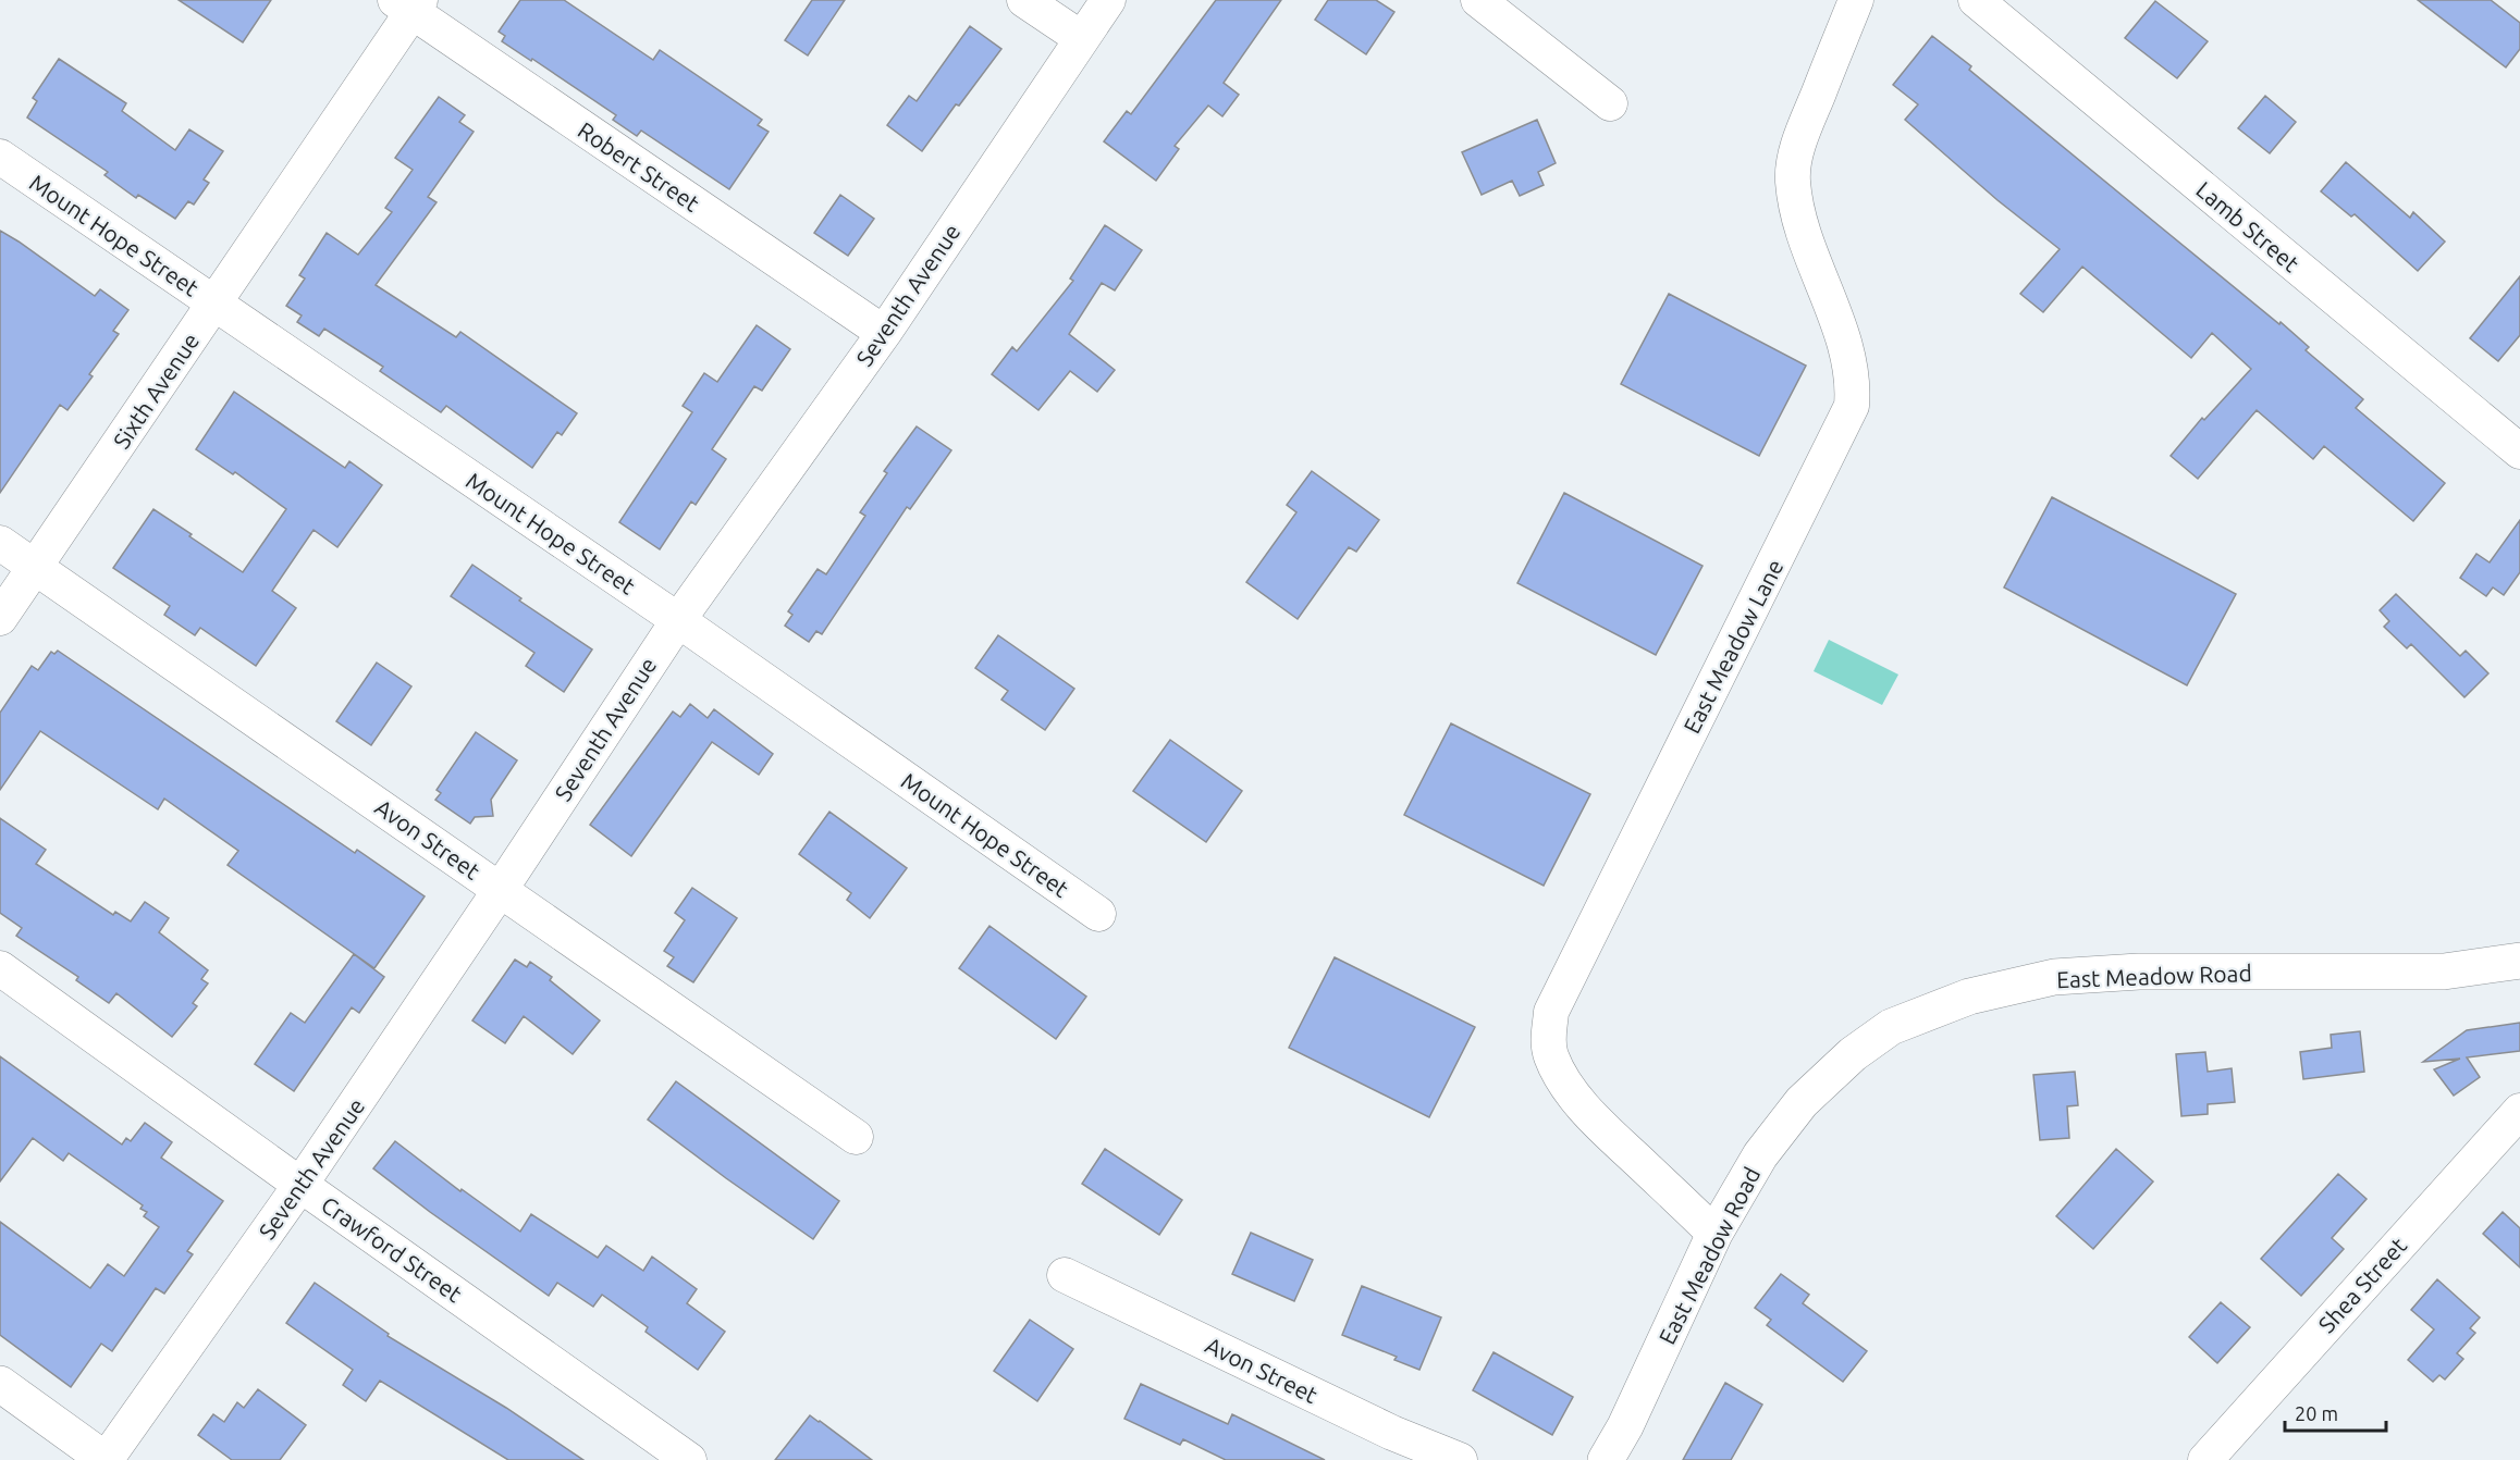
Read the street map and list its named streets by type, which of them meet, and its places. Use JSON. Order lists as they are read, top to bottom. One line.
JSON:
{"streets":{"street":["Robert Street","Lamb Street","Mount Hope Street","Seventh Avenue","Sixth Avenue","East Meadow Lane","Avon Street","East Meadow Road","Crawford Street","Shea Street"]},"crossings":[["Robert Street","Seventh Avenue"],["Robert Street","Sixth Avenue"],["Mount Hope Street","Seventh Avenue"],["Mount Hope Street","Sixth Avenue"],["Seventh Avenue","Avon Street"],["Seventh Avenue","Crawford Street"],["Sixth Avenue","Avon Street"],["East Meadow Lane","East Meadow Road"]],"scale_bar":"20 m"}
